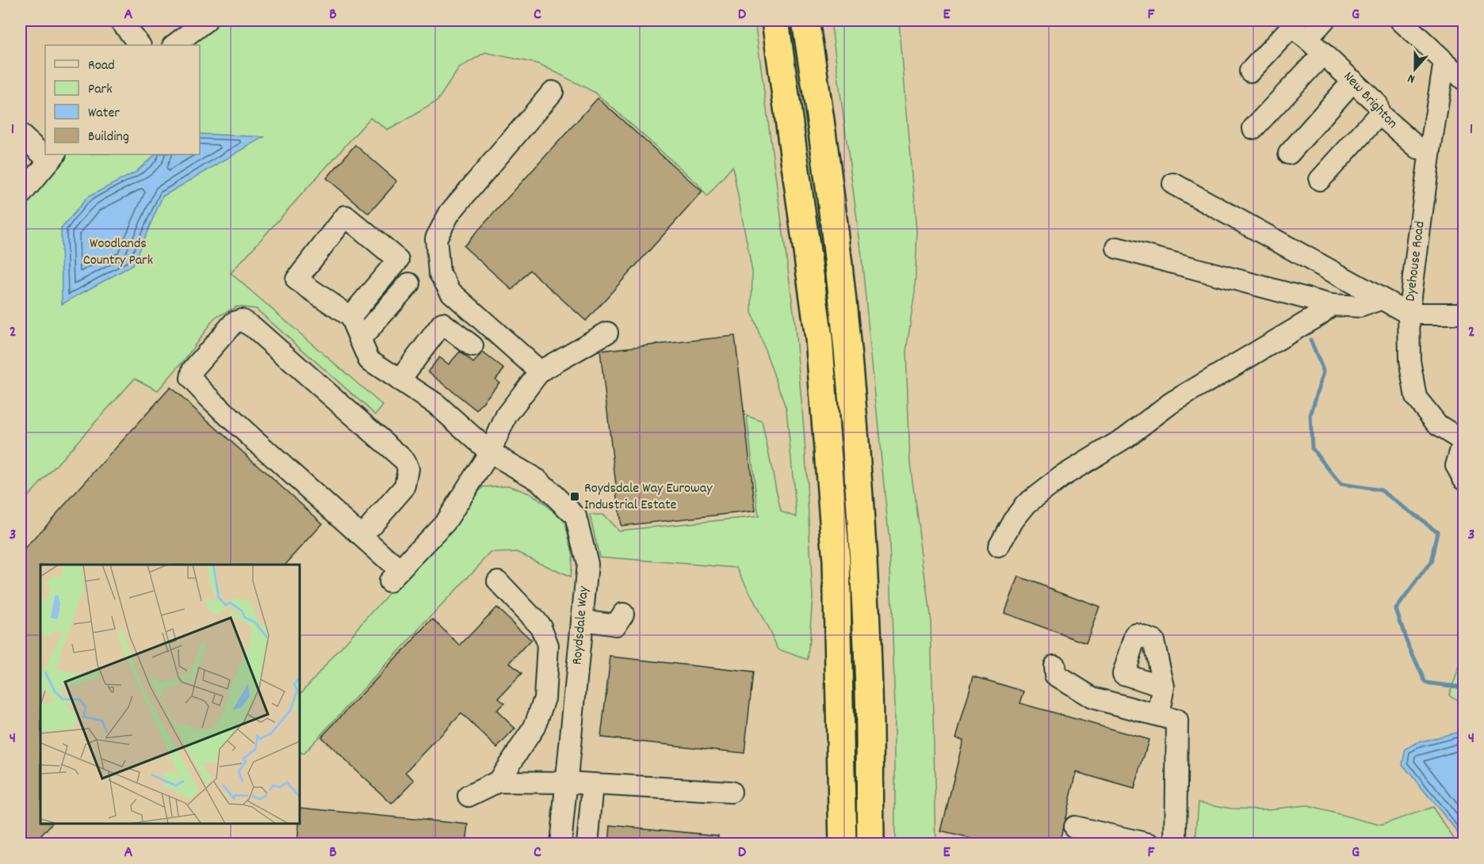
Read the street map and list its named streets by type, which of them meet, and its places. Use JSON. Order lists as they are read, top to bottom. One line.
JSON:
{"streets":{"street":["New Brighton","Dyehouse Road","Roydsdale Way"]},"crossings":[["New Brighton","Dyehouse Road"]],"parks":["Woodlands Country Park"],"places":{"transit":["Roydsdale Way Euroway Industrial Estate"]},"legend":["Road","Park","Water","Building"],"north":"bottom","grid":{"columns":["A","B","C","D","E","F","G"],"rows":["1","2","3","4"]}}
